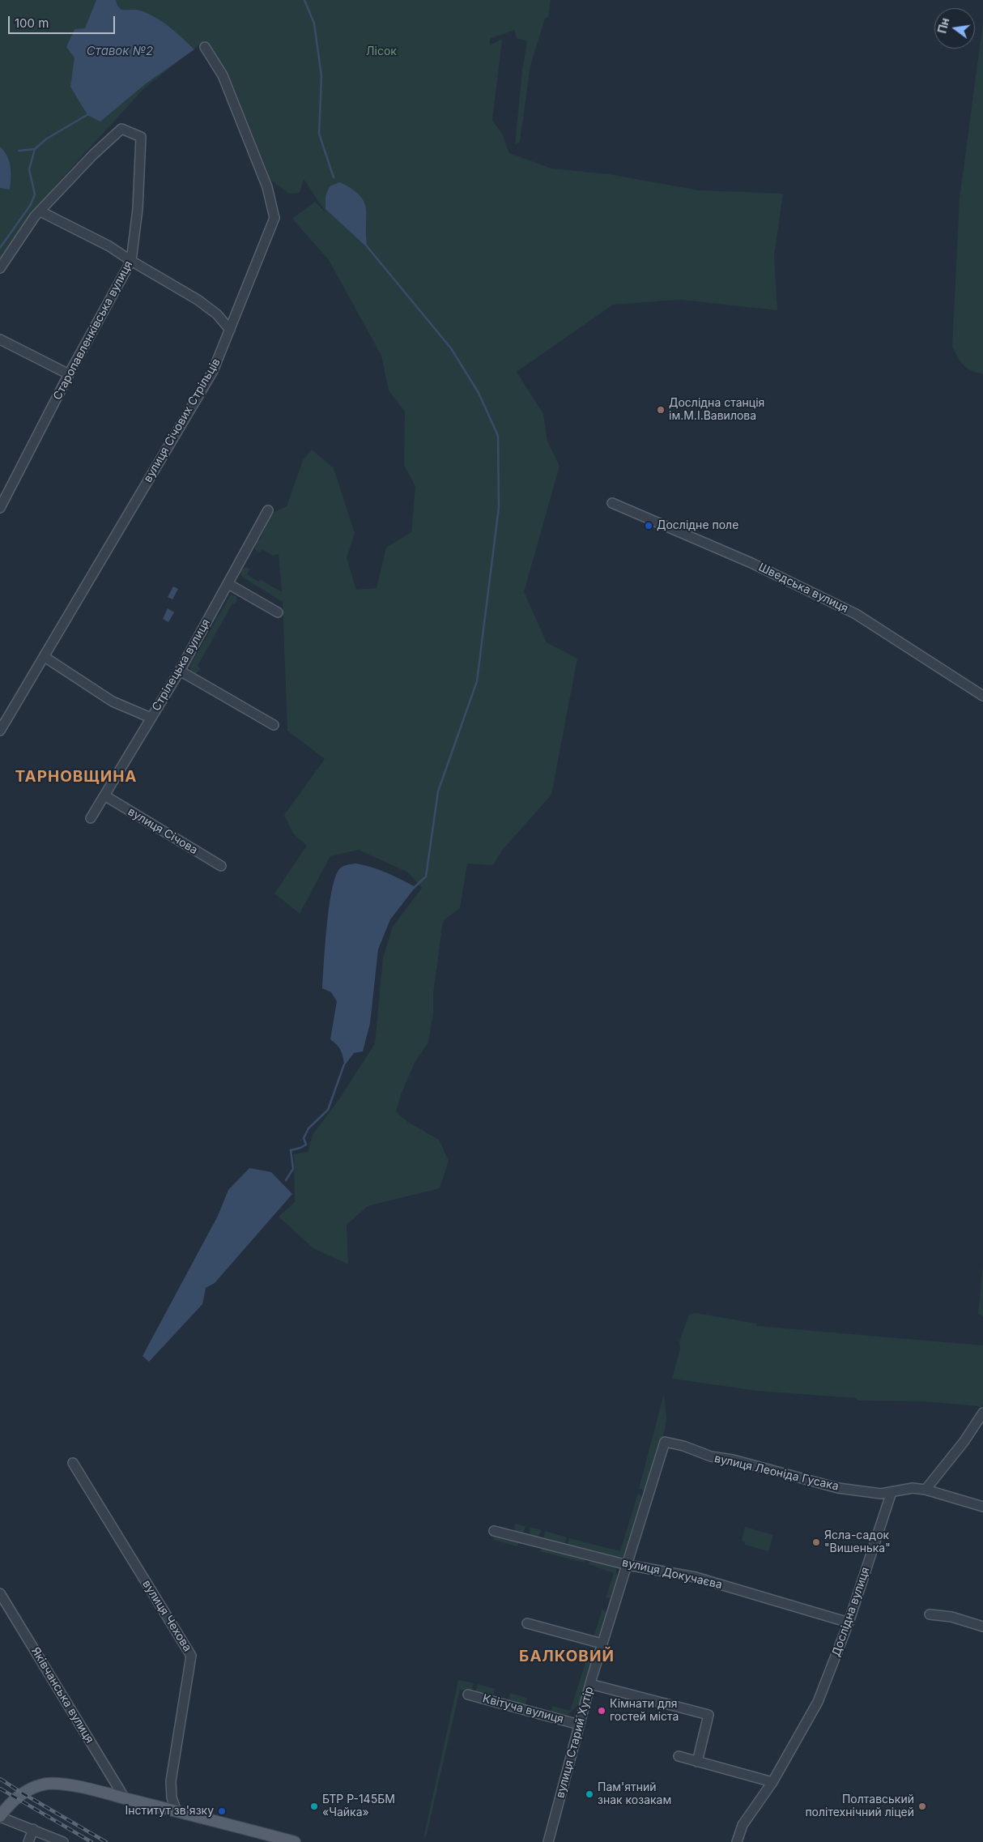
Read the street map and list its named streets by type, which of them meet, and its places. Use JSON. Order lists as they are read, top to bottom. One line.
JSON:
{"streets":{"street":["Старопавленківська вулиця","вулиця Січових Стрільців","Шведська вулиця","Стрілецька вулиця","вулиця Січова","вулиця Леоніда Гусака","вулиця Докучаєва","Дослідна вулиця","вулиця Чехова","Яківчанська вулиця","Квітуча вулиця","вулиця Старий Хутір"]},"crossings":[["Стрілецька вулиця","вулиця Січова"],["вулиця Леоніда Гусака","Дослідна вулиця"],["вулиця Леоніда Гусака","вулиця Старий Хутір"],["вулиця Докучаєва","Дослідна вулиця"],["вулиця Докучаєва","вулиця Старий Хутір"],["Квітуча вулиця","вулиця Старий Хутір"]],"districts":["ТАРНОВЩИНА","БАЛКОВИЙ"],"water":["Ставок №2"],"parks":["Лісок"],"places":["Дослідна станція ім.М.І.Вавилова","Дослідне поле","Ясла-садок \"Вишенька\"","Кімнати для гостей міста","Пам'ятний знак козакам","БТР Р-145БМ «Чайка»","Полтавський політехнічний ліцей","Інститут зв'язку"],"scale_bar":"100 m","north":"left"}
